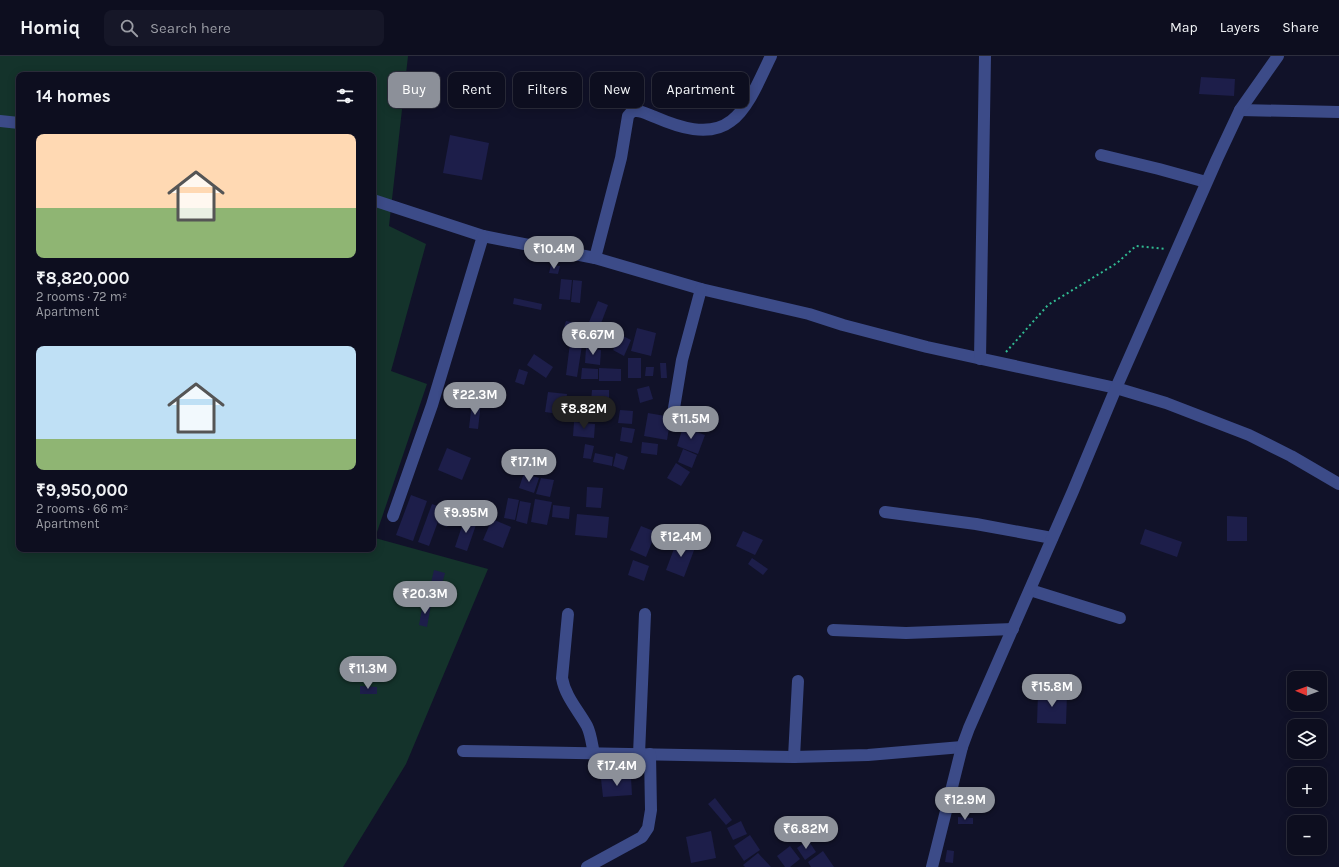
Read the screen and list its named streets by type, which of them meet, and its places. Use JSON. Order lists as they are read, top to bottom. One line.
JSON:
{"north":"left","page":{"header":"Homiq","search":"Search here","nav":["Map","Layers","Share"],"chip":["Buy","Rent","Filters","New","Apartment"],"heading":"14 homes","list":[{"name":"₹8,820,000","note":"2 rooms · 72 m² · Apartment"},{"name":"₹9,950,000","note":"2 rooms · 66 m² · Apartment"}],"price":["₹10.4M","₹6.67M","₹22.3M","₹8.82M","₹11.5M","₹17.1M","₹9.95M","₹12.4M","₹20.3M","₹11.3M","₹15.8M","₹17.4M","₹12.9M","₹6.82M"],"map_buttons":["+","−"]}}
